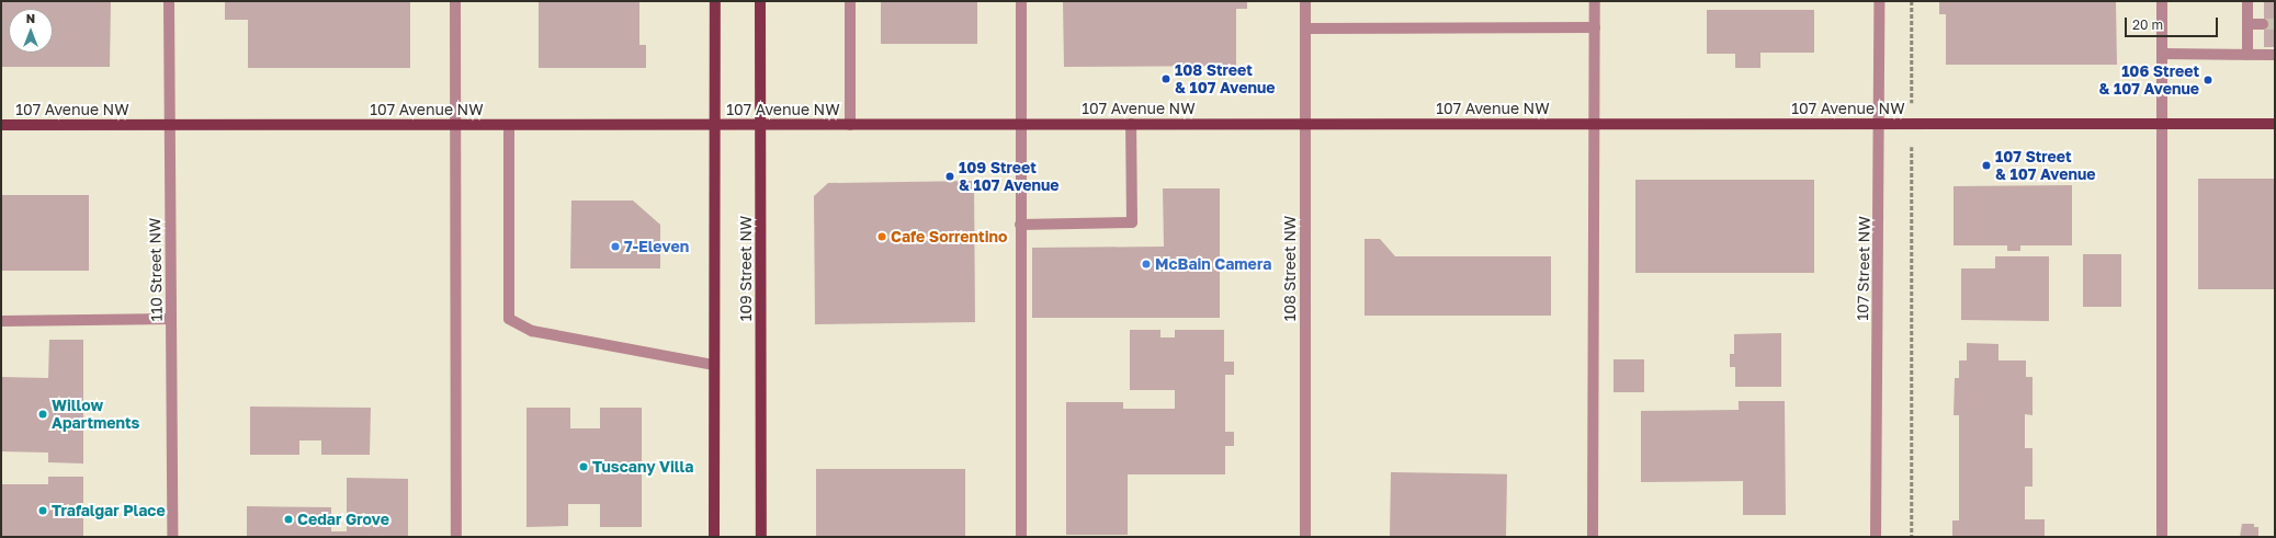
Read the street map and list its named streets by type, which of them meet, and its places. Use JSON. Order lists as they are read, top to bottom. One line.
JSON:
{"streets":{"main road":["107 Avenue NW","109 Street NW"],"street":["108 Street NW","107 Street NW","110 Street NW"]},"crossings":[["107 Avenue NW","109 Street NW"],["107 Avenue NW","108 Street NW"],["107 Avenue NW","107 Street NW"],["107 Avenue NW","110 Street NW"]],"places":["108 Street & 107 Avenue","106 Street & 107 Avenue","107 Street & 107 Avenue","109 Street & 107 Avenue","Cafe Sorrentino","7-Eleven","McBain Camera","Willow Apartments","Tuscany Villa","Trafalgar Place","Cedar Grove"],"scale_bar":"20 m","north":"top"}
